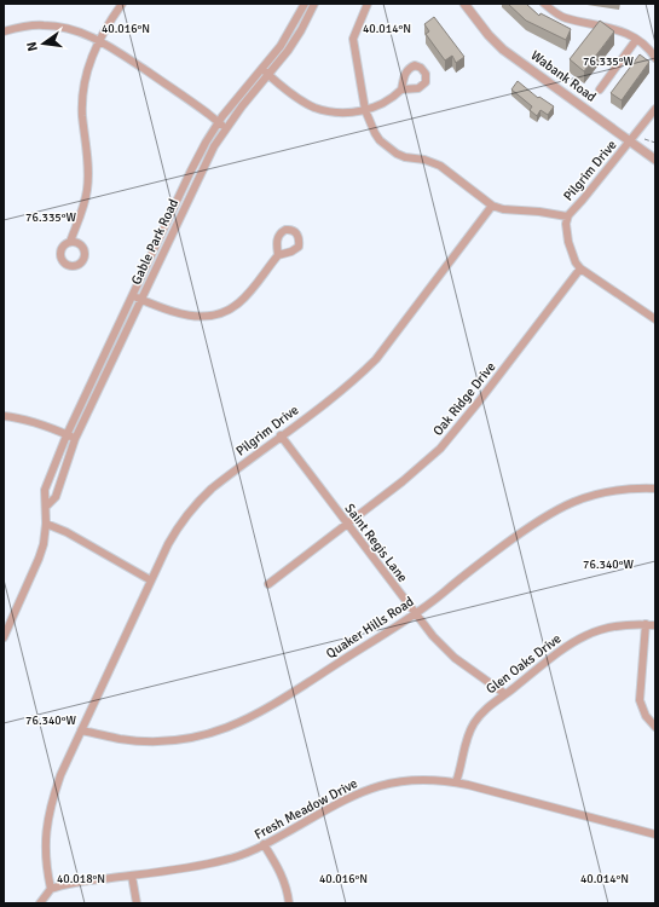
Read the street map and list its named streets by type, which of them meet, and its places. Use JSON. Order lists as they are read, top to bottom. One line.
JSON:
{"streets":{"street":["Wabank Road","Pilgrim Drive","Gable Park Road","Oak Ridge Drive","Saint Regis Lane","Quaker Hills Road","Glen Oaks Drive","Fresh Meadow Drive"]},"crossings":[["Wabank Road","Pilgrim Drive"],["Pilgrim Drive","Saint Regis Lane"],["Pilgrim Drive","Quaker Hills Road"],["Pilgrim Drive","Fresh Meadow Drive"],["Oak Ridge Drive","Saint Regis Lane"],["Saint Regis Lane","Quaker Hills Road"],["Saint Regis Lane","Glen Oaks Drive"],["Glen Oaks Drive","Fresh Meadow Drive"]],"north":"left","coordinates":["40.016°N","40.014°N","76.335°W","76.340°W","40.018°N"]}
